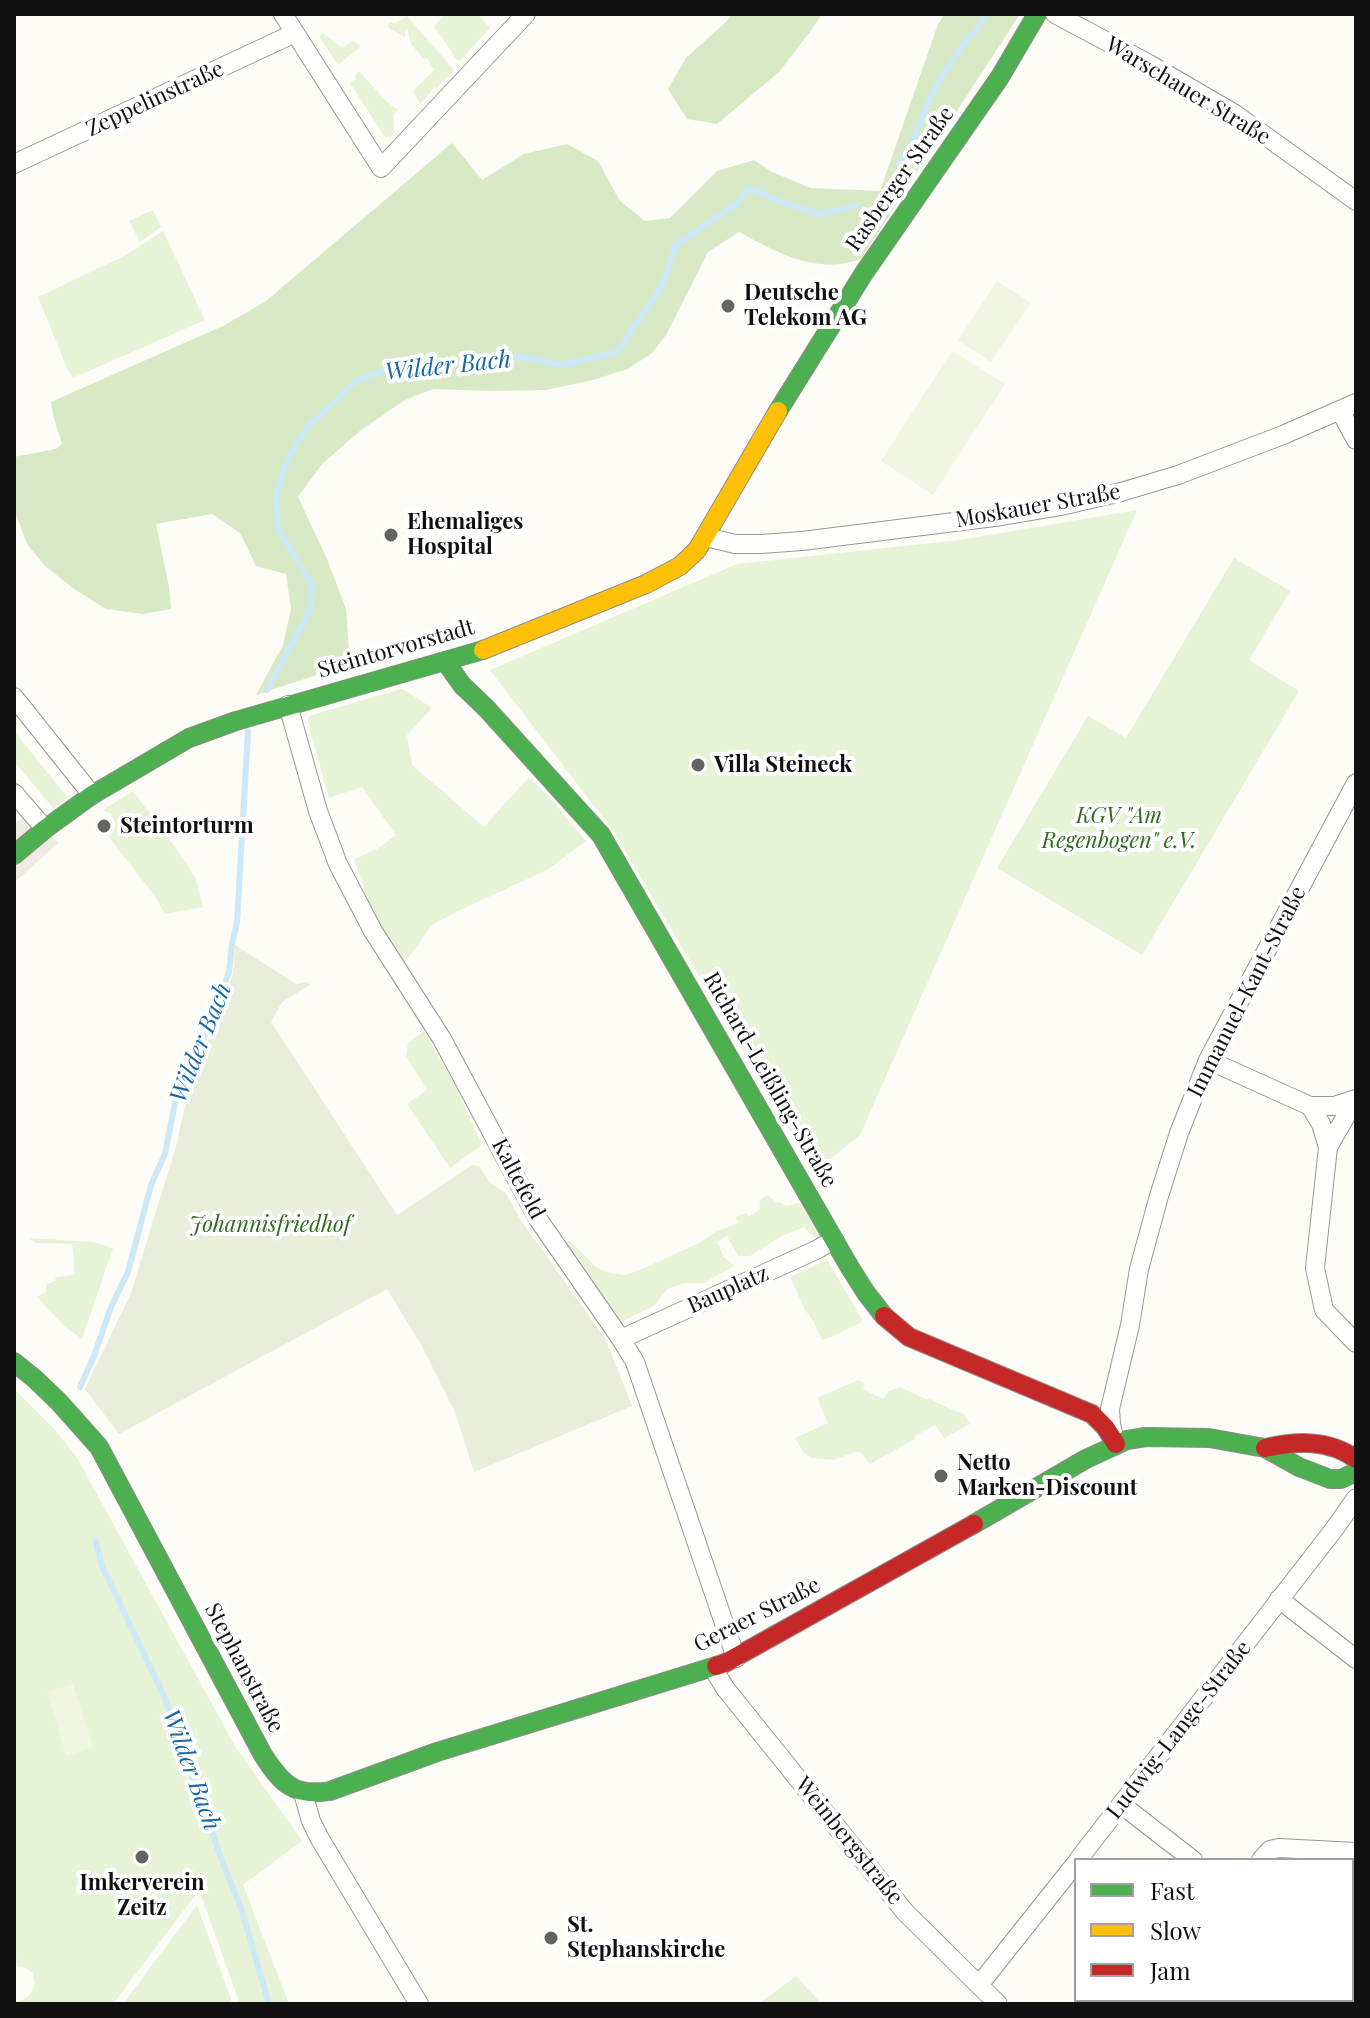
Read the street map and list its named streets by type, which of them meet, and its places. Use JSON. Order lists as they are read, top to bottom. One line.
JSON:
{"streets":{"street":["Warschauer Straße","Zeppelinstraße","Rasberger Straße","Moskauer Straße","Steintorvorstadt","Immanuel-Kant-Straße","Richard-Leißling-Straße","Kaltefeld","Bauplatz","Geraer Straße","Stephanstraße","Ludwig-Lange-Straße","Weinbergstraße"]},"crossings":[["Rasberger Straße","Moskauer Straße"],["Rasberger Straße","Steintorvorstadt"],["Moskauer Straße","Steintorvorstadt"],["Steintorvorstadt","Richard-Leißling-Straße"],["Steintorvorstadt","Kaltefeld"],["Immanuel-Kant-Straße","Richard-Leißling-Straße"],["Immanuel-Kant-Straße","Geraer Straße"],["Richard-Leißling-Straße","Bauplatz"],["Richard-Leißling-Straße","Geraer Straße"],["Kaltefeld","Bauplatz"],["Kaltefeld","Geraer Straße"],["Geraer Straße","Stephanstraße"],["Geraer Straße","Weinbergstraße"],["Ludwig-Lange-Straße","Weinbergstraße"]],"water":["Wilder Bach"],"parks":["KGV \"Am Regenbogen\" e.V.","Johannisfriedhof"],"places":["Deutsche Telekom AG","Ehemaliges Hospital","Villa Steineck","Steintorturm","Netto Marken-Discount","Imkerverein Zeitz","St. Stephanskirche"],"legend":["Fast","Slow","Jam"]}
